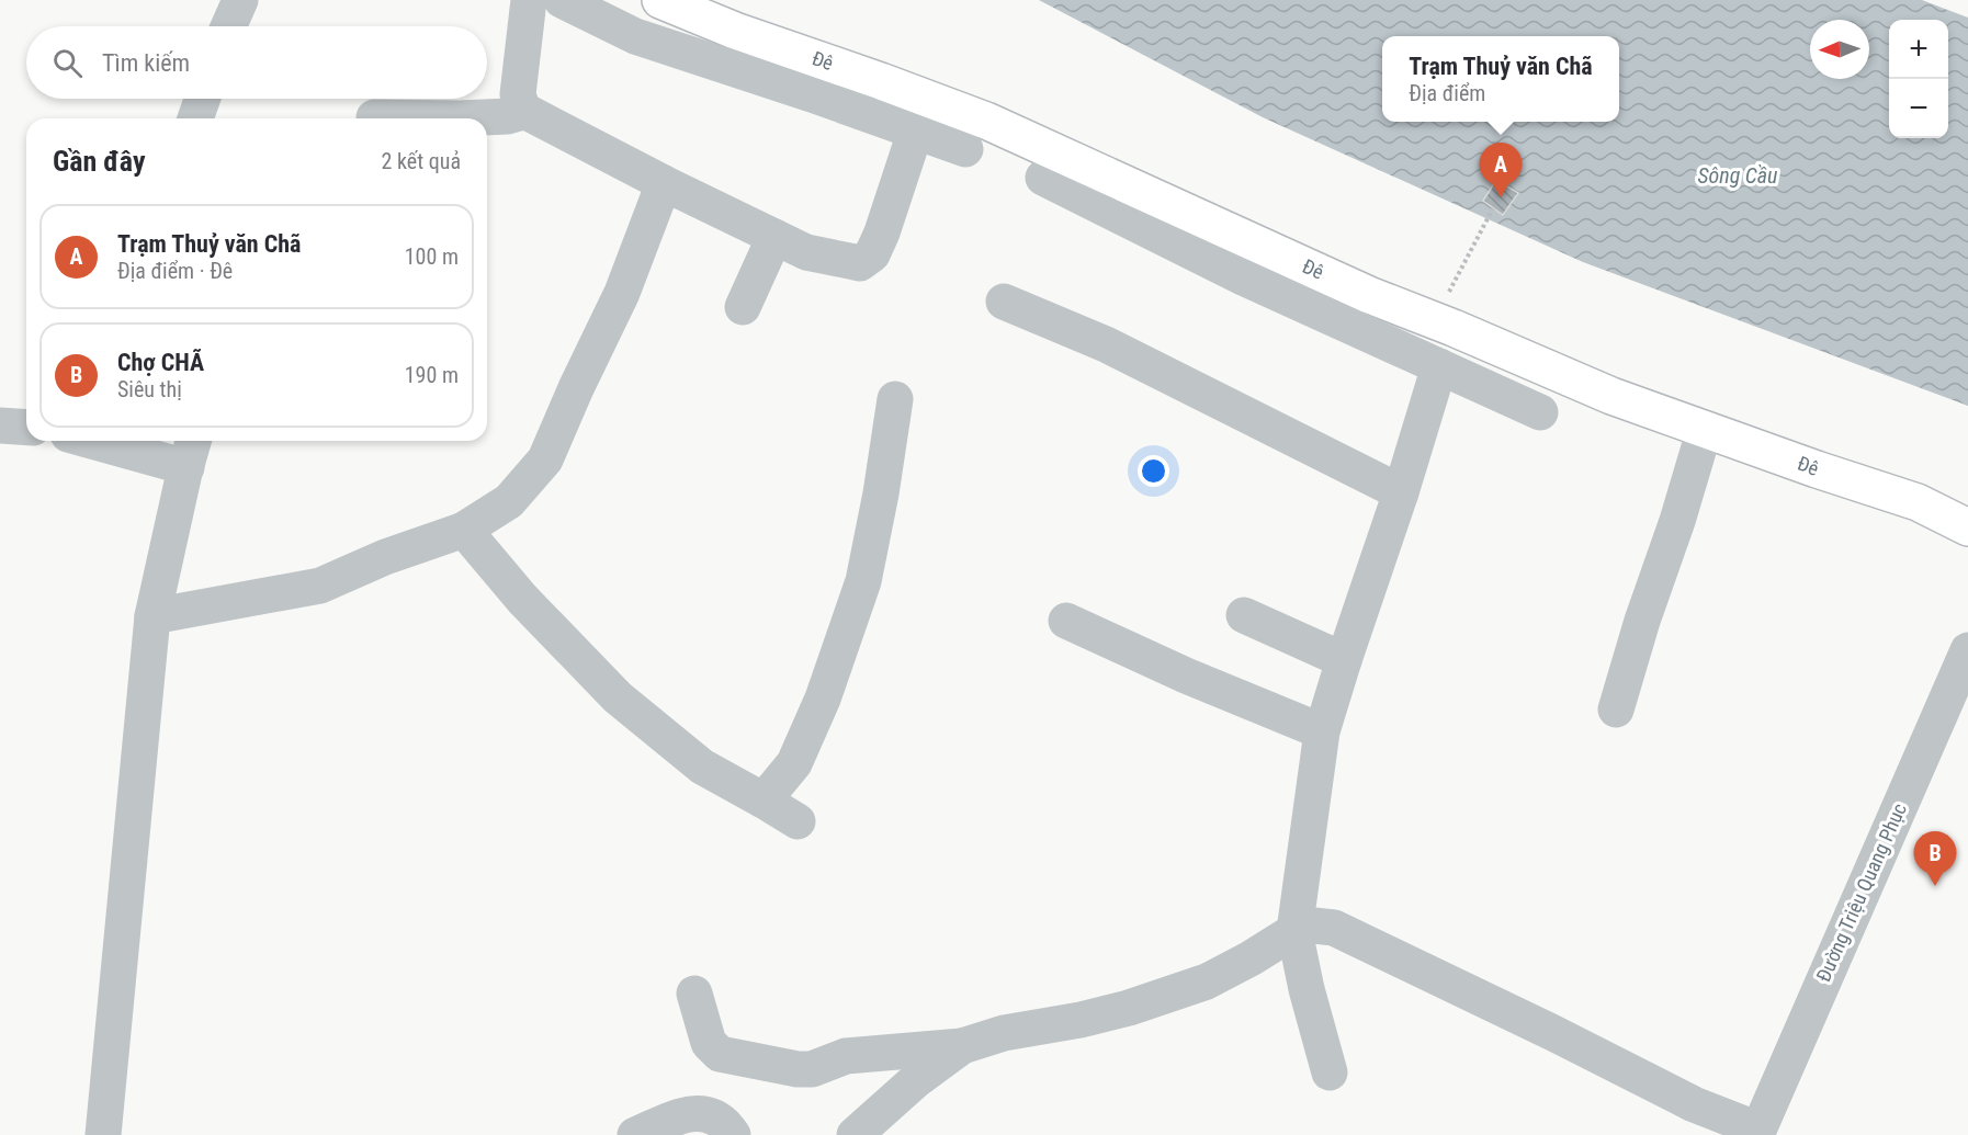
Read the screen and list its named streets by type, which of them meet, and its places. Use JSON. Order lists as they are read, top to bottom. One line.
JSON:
{"streets":{"main road":["Đê"],"street":["Đường Triệu Quang Phục"]},"water":["Sông Cầu"],"north":"left","page":{"map_buttons":["+","−"],"search":"Tìm kiếm","popup":["Trạm Thuỷ văn Chã","Địa điểm"],"heading":["Gần đây","2 kết quả"],"pins":["A","B"],"list":[{"mark":"A","name":"Trạm Thuỷ văn Chã","note":"Địa điểm · Đê","value":"100 m"},{"mark":"B","name":"Chợ CHÃ","note":"Siêu thị","value":"190 m"}]}}
